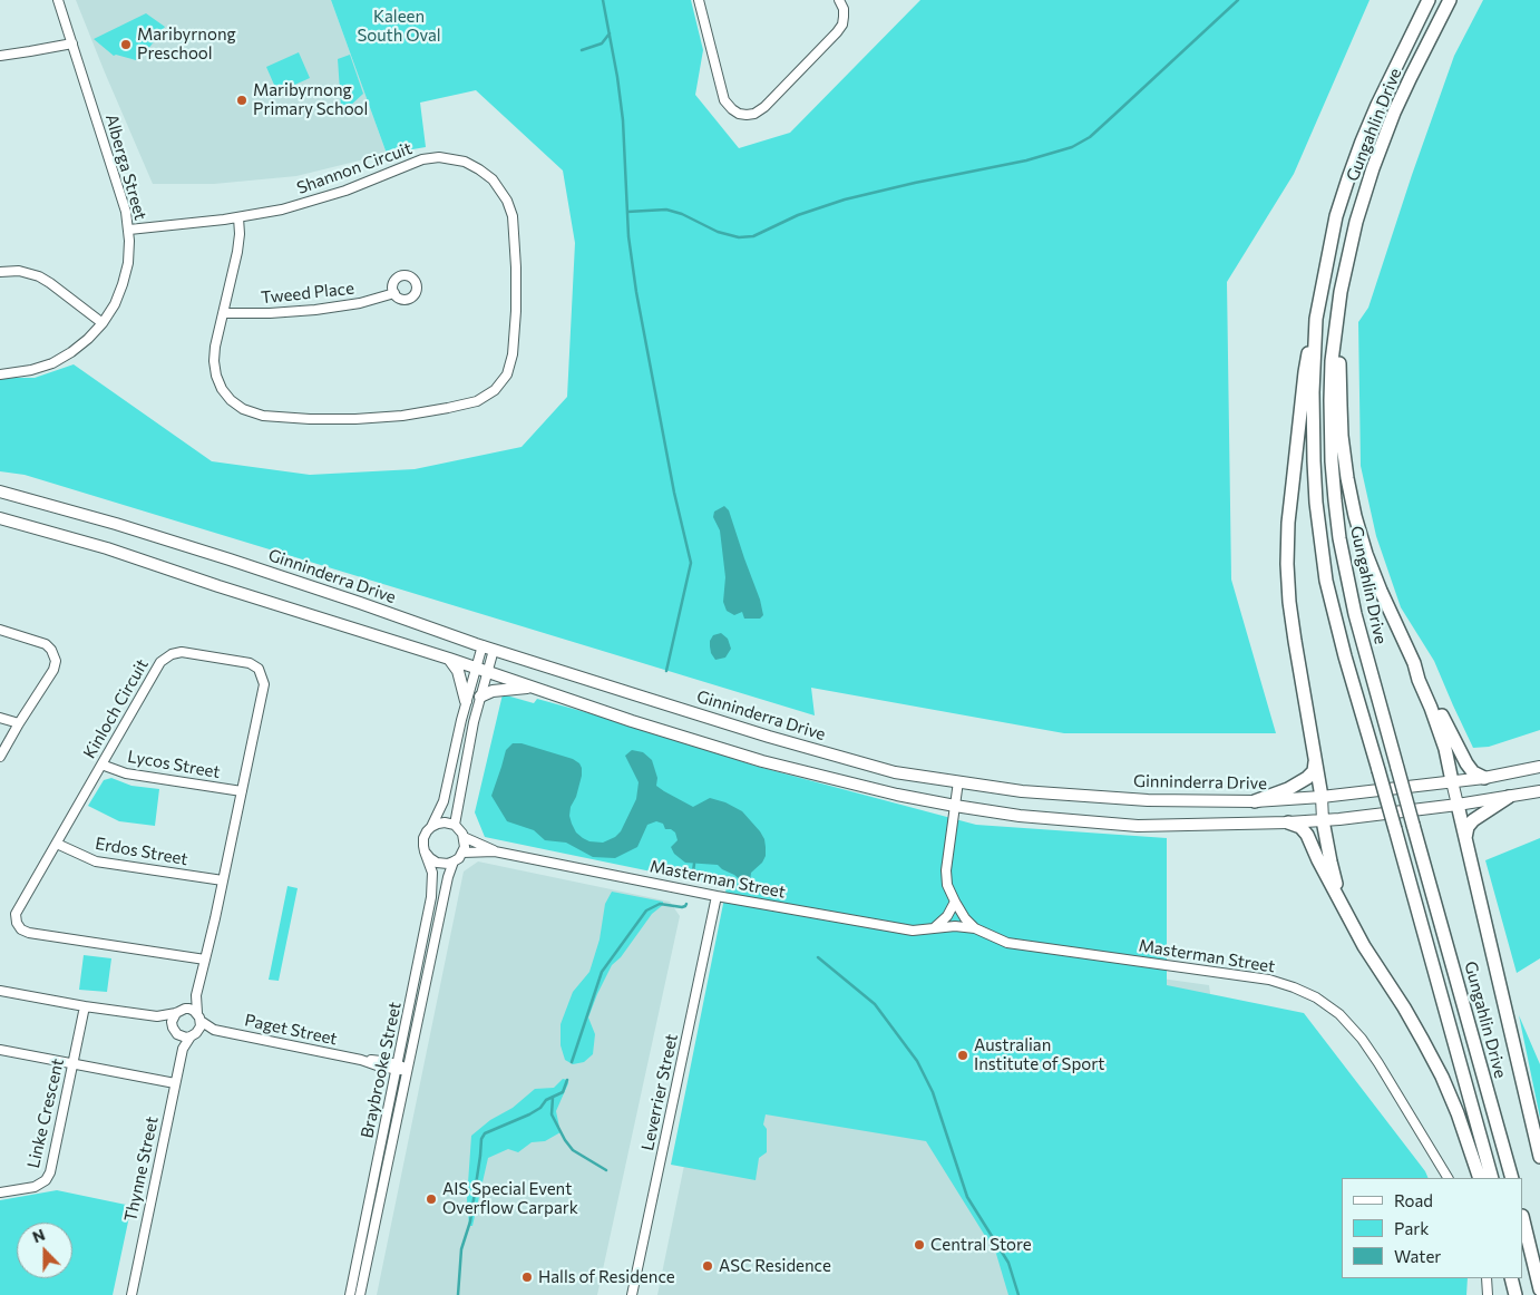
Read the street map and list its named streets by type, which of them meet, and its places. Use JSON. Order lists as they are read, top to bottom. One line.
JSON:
{"streets":{"highway":["Gungahlin Drive"],"main road":["Ginninderra Drive"],"street":["Alberga Street","Shannon Circuit","Tweed Place","Kinloch Circuit","Lycos Street","Erdos Street","Masterman Street","Paget Street","Braybrooke Street","Leverrier Street","Linke Crescent","Thynne Street"]},"crossings":[["Alberga Street","Shannon Circuit"],["Shannon Circuit","Tweed Place"],["Kinloch Circuit","Lycos Street"],["Kinloch Circuit","Erdos Street"],["Kinloch Circuit","Paget Street"],["Kinloch Circuit","Thynne Street"],["Masterman Street","Braybrooke Street"],["Masterman Street","Leverrier Street"],["Paget Street","Braybrooke Street"],["Paget Street","Thynne Street"]],"parks":["Kaleen South Oval"],"places":["Maribyrnong Preschool","Maribyrnong Primary School","Australian Institute of Sport","AIS Special Event Overflow Carpark","Central Store","ASC Residence","Halls of Residence"],"legend":["Road","Park","Water"],"north":"top"}
